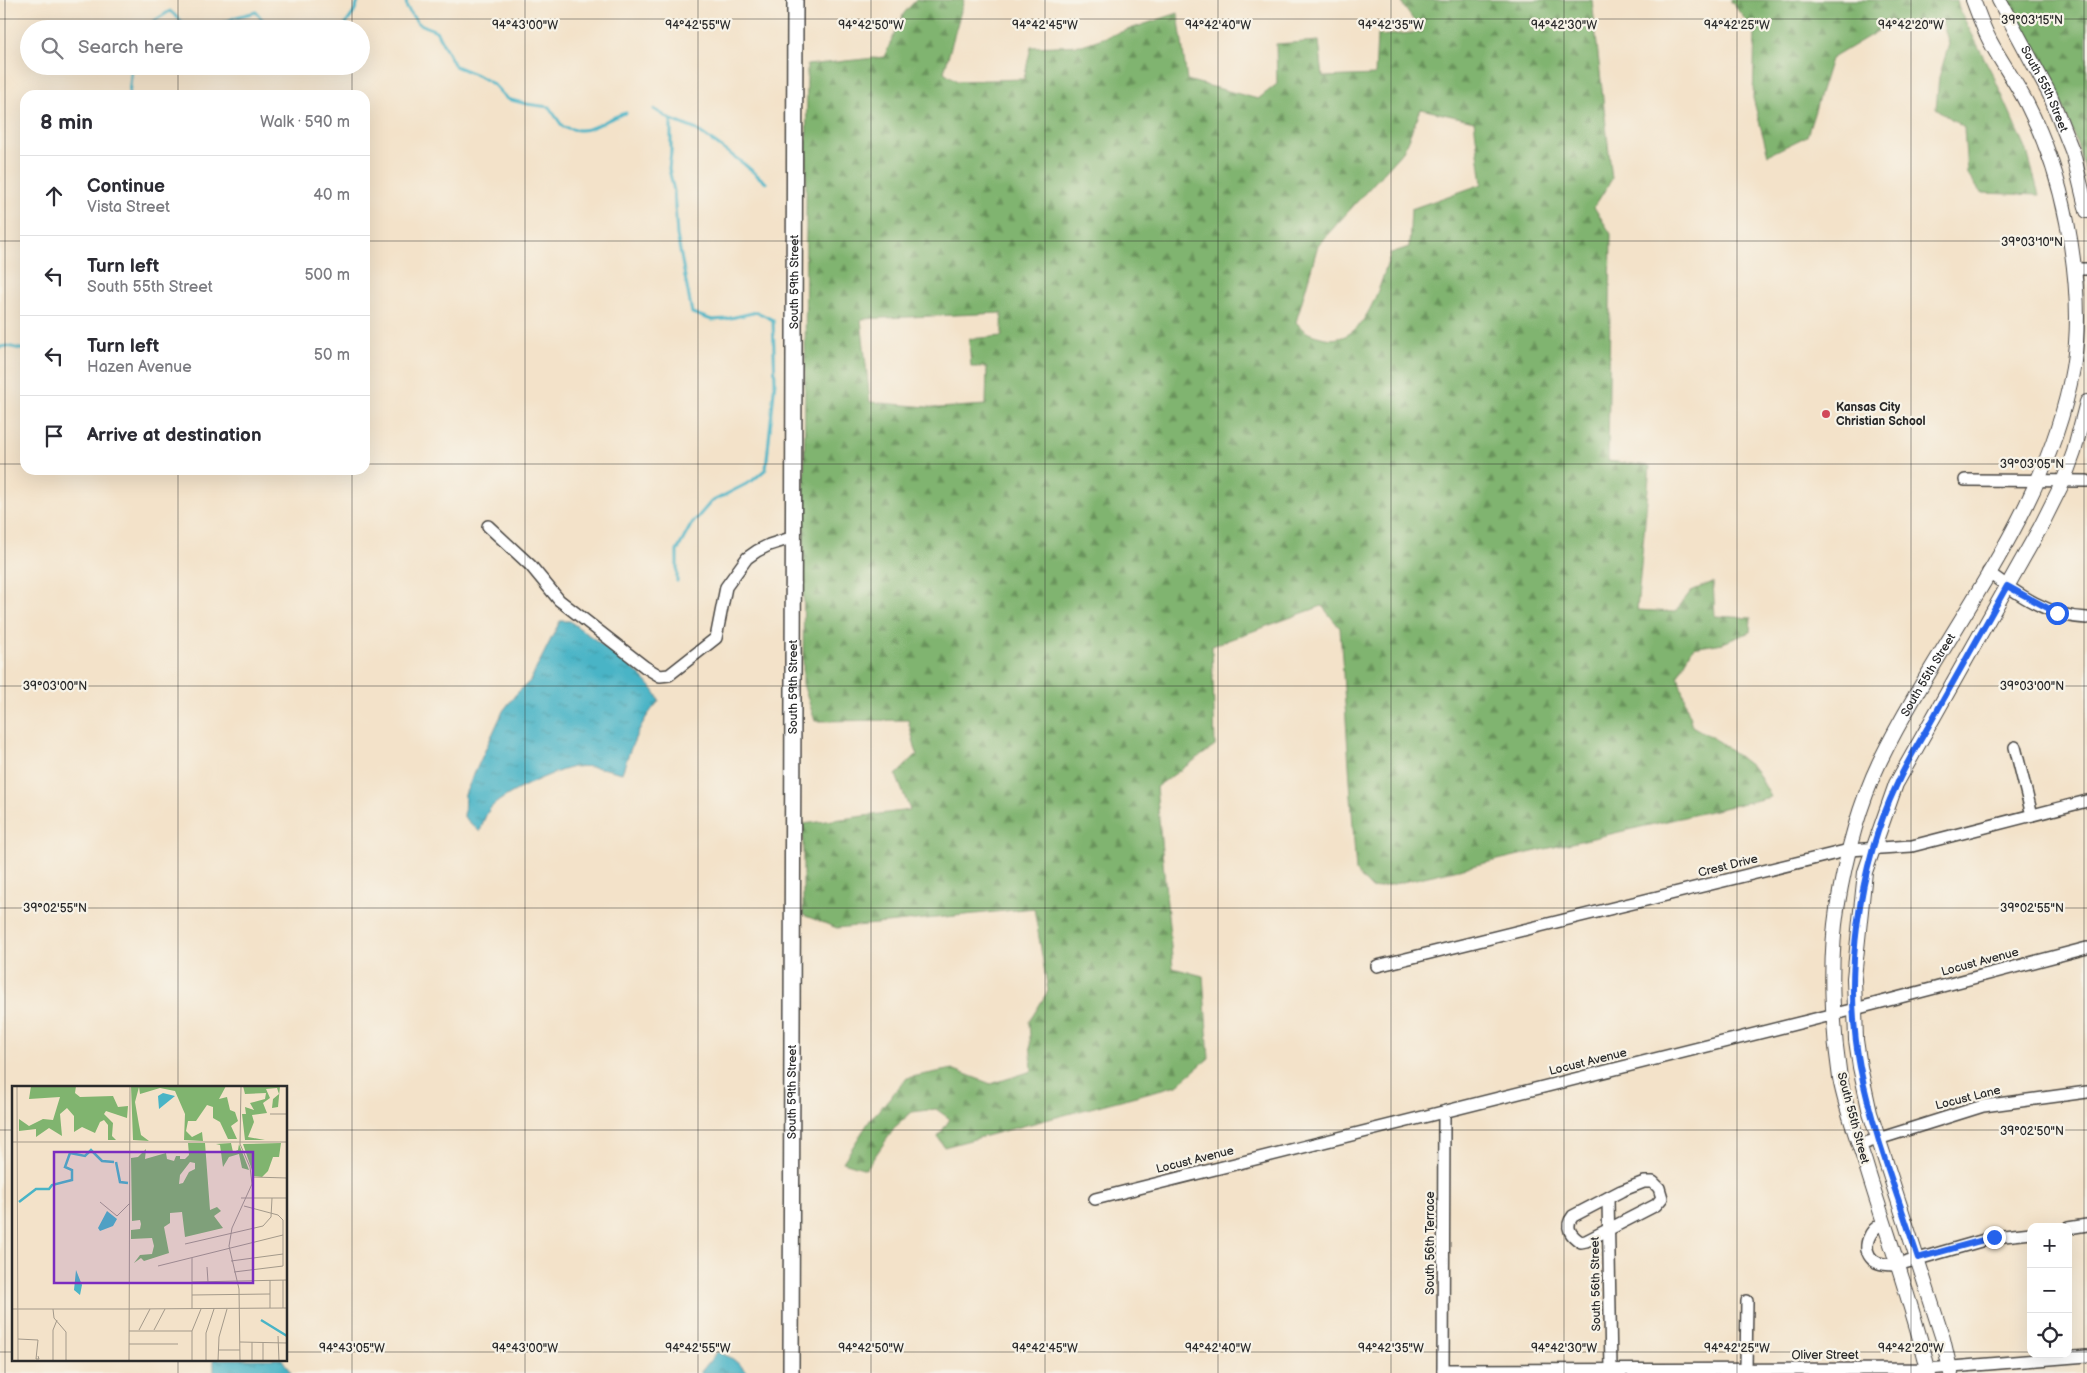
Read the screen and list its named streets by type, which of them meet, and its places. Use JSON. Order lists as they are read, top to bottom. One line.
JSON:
{"streets":{"main road":["South 59th Street"],"street":["South 55th Street","Crest Drive","Locust Avenue","Locust Lane","South 56th Terrace","South 56th Street","Oliver Street"]},"crossings":[["South 55th Street","Crest Drive"],["South 55th Street","Locust Avenue"],["South 55th Street","Locust Lane"],["South 55th Street","Oliver Street"],["Locust Avenue","South 56th Terrace"],["South 56th Terrace","Oliver Street"],["South 56th Street","Oliver Street"]],"places":["Kansas City Christian School"],"page":{"search":"Search here","heading":["8 min","Walk · 590 m"],"list":[["Continue","Vista Street","40 m"],["Turn left","South 55th Street","500 m"],["Turn left","Hazen Avenue","50 m"],"Arrive at destination"],"map_buttons":["+","−"]},"coordinates":["39°03'15\"N","94°43'00\"W","94°42'55\"W","94°42'50\"W","94°42'45\"W","94°42'40\"W","94°42'35\"W","94°42'30\"W","94°42'25\"W","94°42'20\"W","39°03'10\"N","39°03'05\"N","39°03'00\"N","39°02'55\"N","39°02'50\"N","94°43'05\"W"]}
